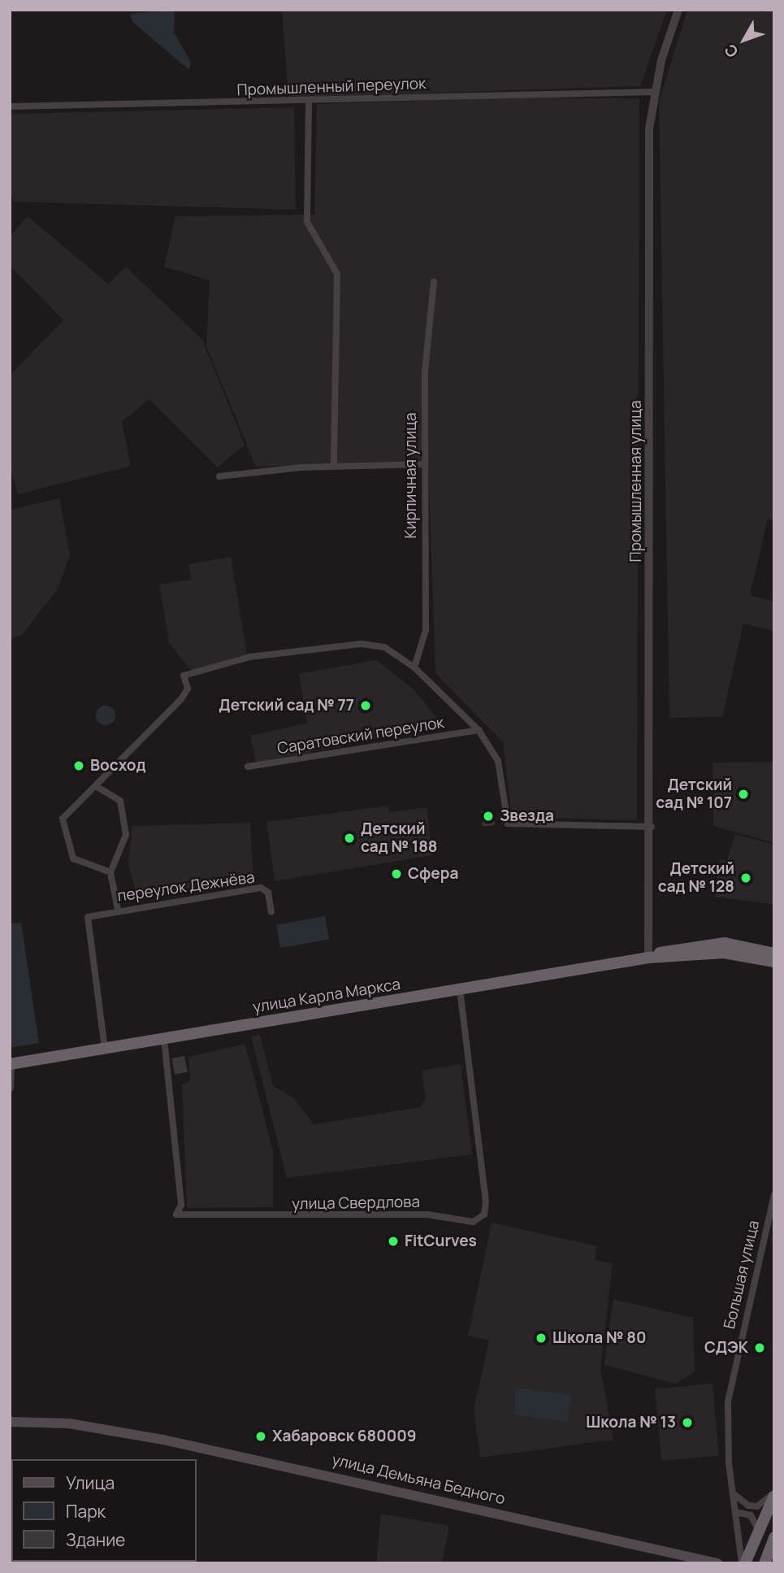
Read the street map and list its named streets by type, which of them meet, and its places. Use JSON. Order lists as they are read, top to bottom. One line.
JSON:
{"streets":{"highway":["улица Карла Маркса"],"main road":["улица Демьяна Бедного"],"street":["Промышленный переулок","Кирпичная улица","Промышленная улица","Саратовский переулок","переулок Дежнёва","улица Свердлова","Большая улица"]},"crossings":[["Промышленный переулок","Промышленная улица"],["Промышленная улица","улица Карла Маркса"],["переулок Дежнёва","улица Карла Маркса"],["улица Карла Маркса","улица Свердлова"]],"places":["Детский сад № 77","Восход","Детский сад № 107","Звезда","Детский сад № 188","Сфера","Детский сад № 128","FitCurves","Школа № 80","СДЭК","Школа № 13","Хабаровск 680009"],"legend":["Улица","Парк","Здание"],"north":"bottom left"}
